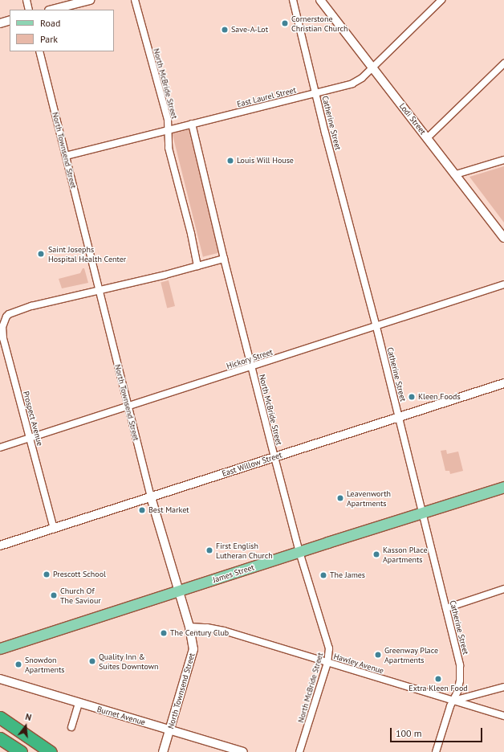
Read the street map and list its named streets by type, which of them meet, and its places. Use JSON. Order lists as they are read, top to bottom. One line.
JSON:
{"streets":{"main road":["James Street"],"street":["North McBride Street","East Laurel Street","Lodi Street","Catherine Street","North Townsend Street","Hickory Street","Prospect Avenue","East Willow Street","Hawley Avenue","Burnet Avenue"]},"crossings":[["North McBride Street","East Laurel Street"],["North McBride Street","Hickory Street"],["North McBride Street","East Willow Street"],["North McBride Street","James Street"],["North McBride Street","Hawley Avenue"],["East Laurel Street","Lodi Street"],["East Laurel Street","Catherine Street"],["East Laurel Street","North Townsend Street"],["Catherine Street","Hickory Street"],["Catherine Street","East Willow Street"],["Catherine Street","James Street"],["Catherine Street","Hawley Avenue"],["North Townsend Street","Hickory Street"],["North Townsend Street","Prospect Avenue"],["North Townsend Street","East Willow Street"],["North Townsend Street","James Street"],["North Townsend Street","Hawley Avenue"],["North Townsend Street","Burnet Avenue"],["Hickory Street","Prospect Avenue"],["Prospect Avenue","East Willow Street"]],"places":["Cornerstone Christian Church","Save-A-Lot","Louis Will House","Saint Josephs Hospital Health Center","Kleen Foods","Leavenworth Apartments","Best Market","First English Lutheran Church","Kasson Place Apartments","Prescott School","The James","Church Of The Saviour","The Century Club","Greenway Place Apartments","Quality Inn & Suites Downtown","Snowdon Apartments","Extra Kleen Food"],"legend":["Road","Park"],"scale_bar":"100 m","north":"top"}
